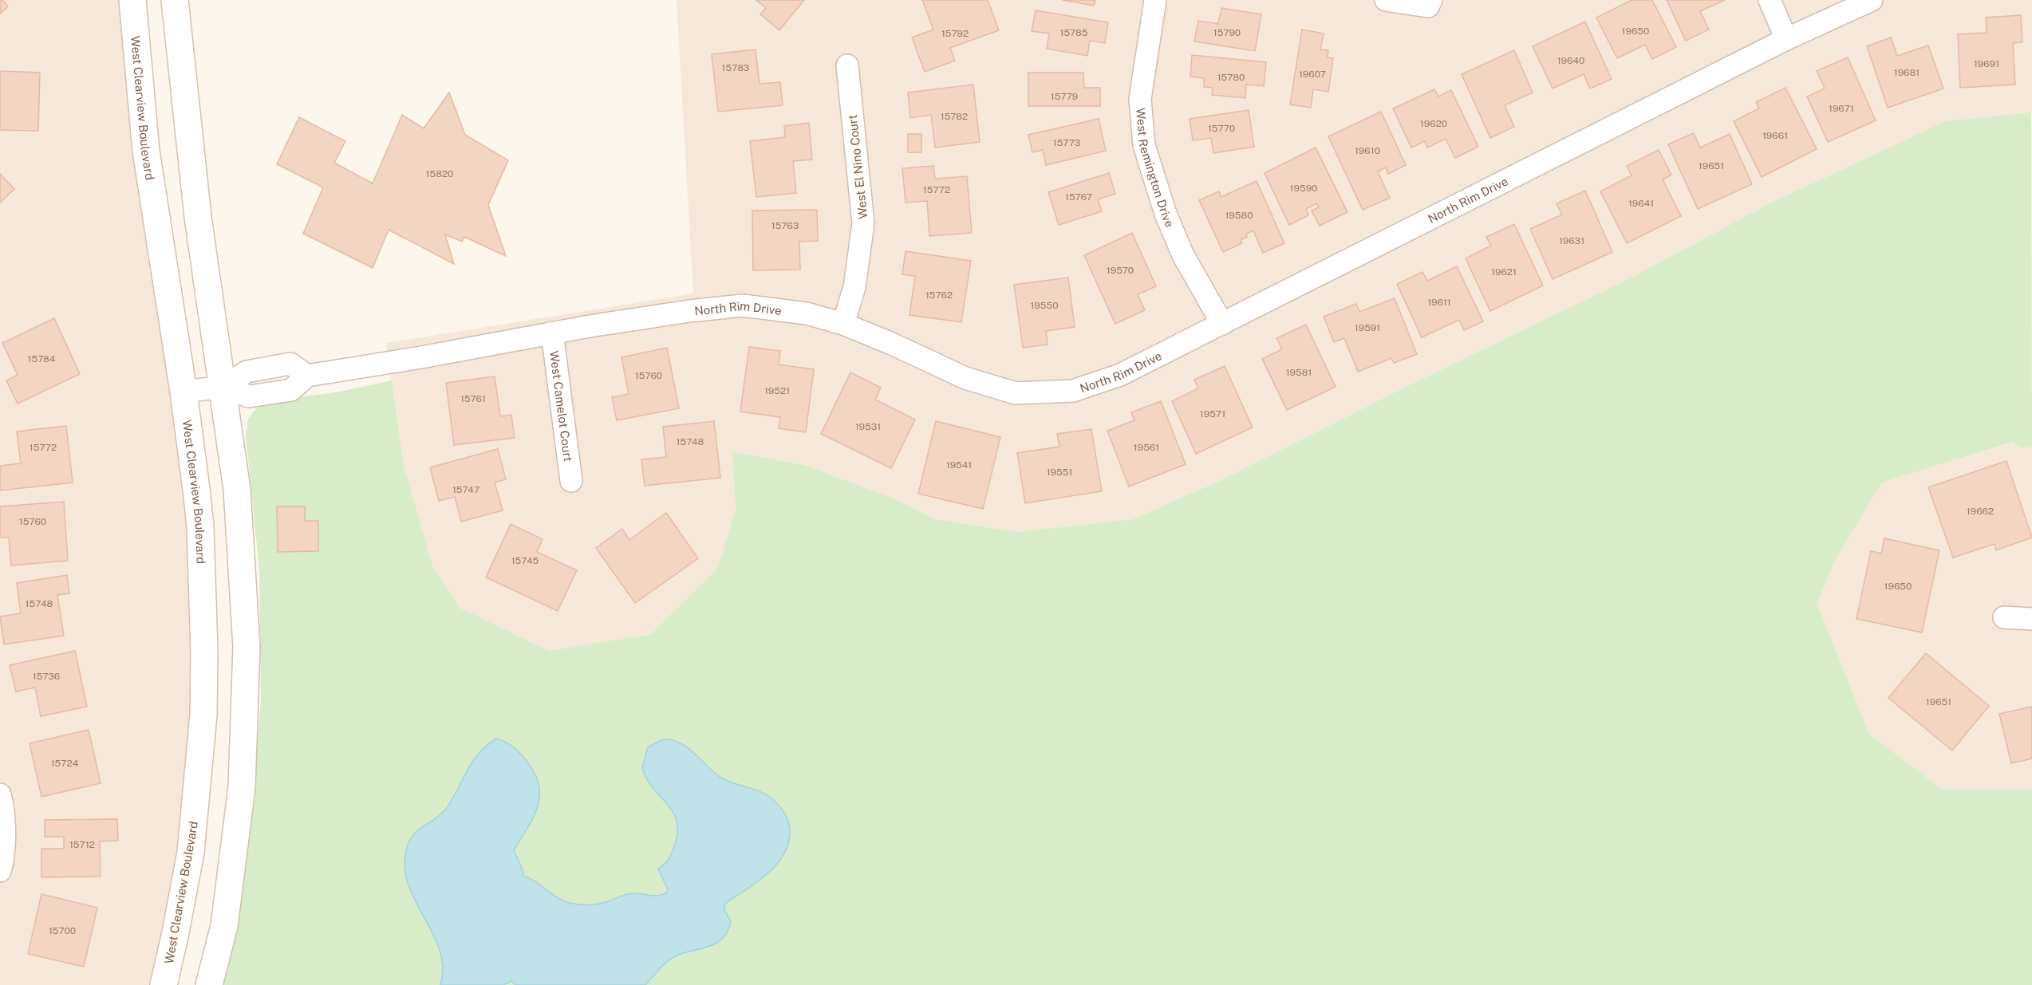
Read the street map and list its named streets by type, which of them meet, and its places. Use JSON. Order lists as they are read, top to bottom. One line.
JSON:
{"streets":{"street":["West Clearview Boulevard","West El Nino Court","West Remington Drive","North Rim Drive","West Camelot Court"]},"crossings":[["West Clearview Boulevard","North Rim Drive"],["West El Nino Court","North Rim Drive"],["West Remington Drive","North Rim Drive"],["North Rim Drive","West Camelot Court"]],"house_numbers":["19650","15785","15790","15792","19640","19691","15783","19681","19607","15780","15779","19671","15782","19620","15770","19661","15773","19610","19651","15820","19590","15772","15767","19641","19580","15763","19631","19570","19621","15762","19611","19550","19591","15784","19581","15760","19521","15761","19571","19531","15748","15772","19561","19541","19551","15747","19662","15760","15745","19650","15748","15736","19651","15724","15712","15700"]}
